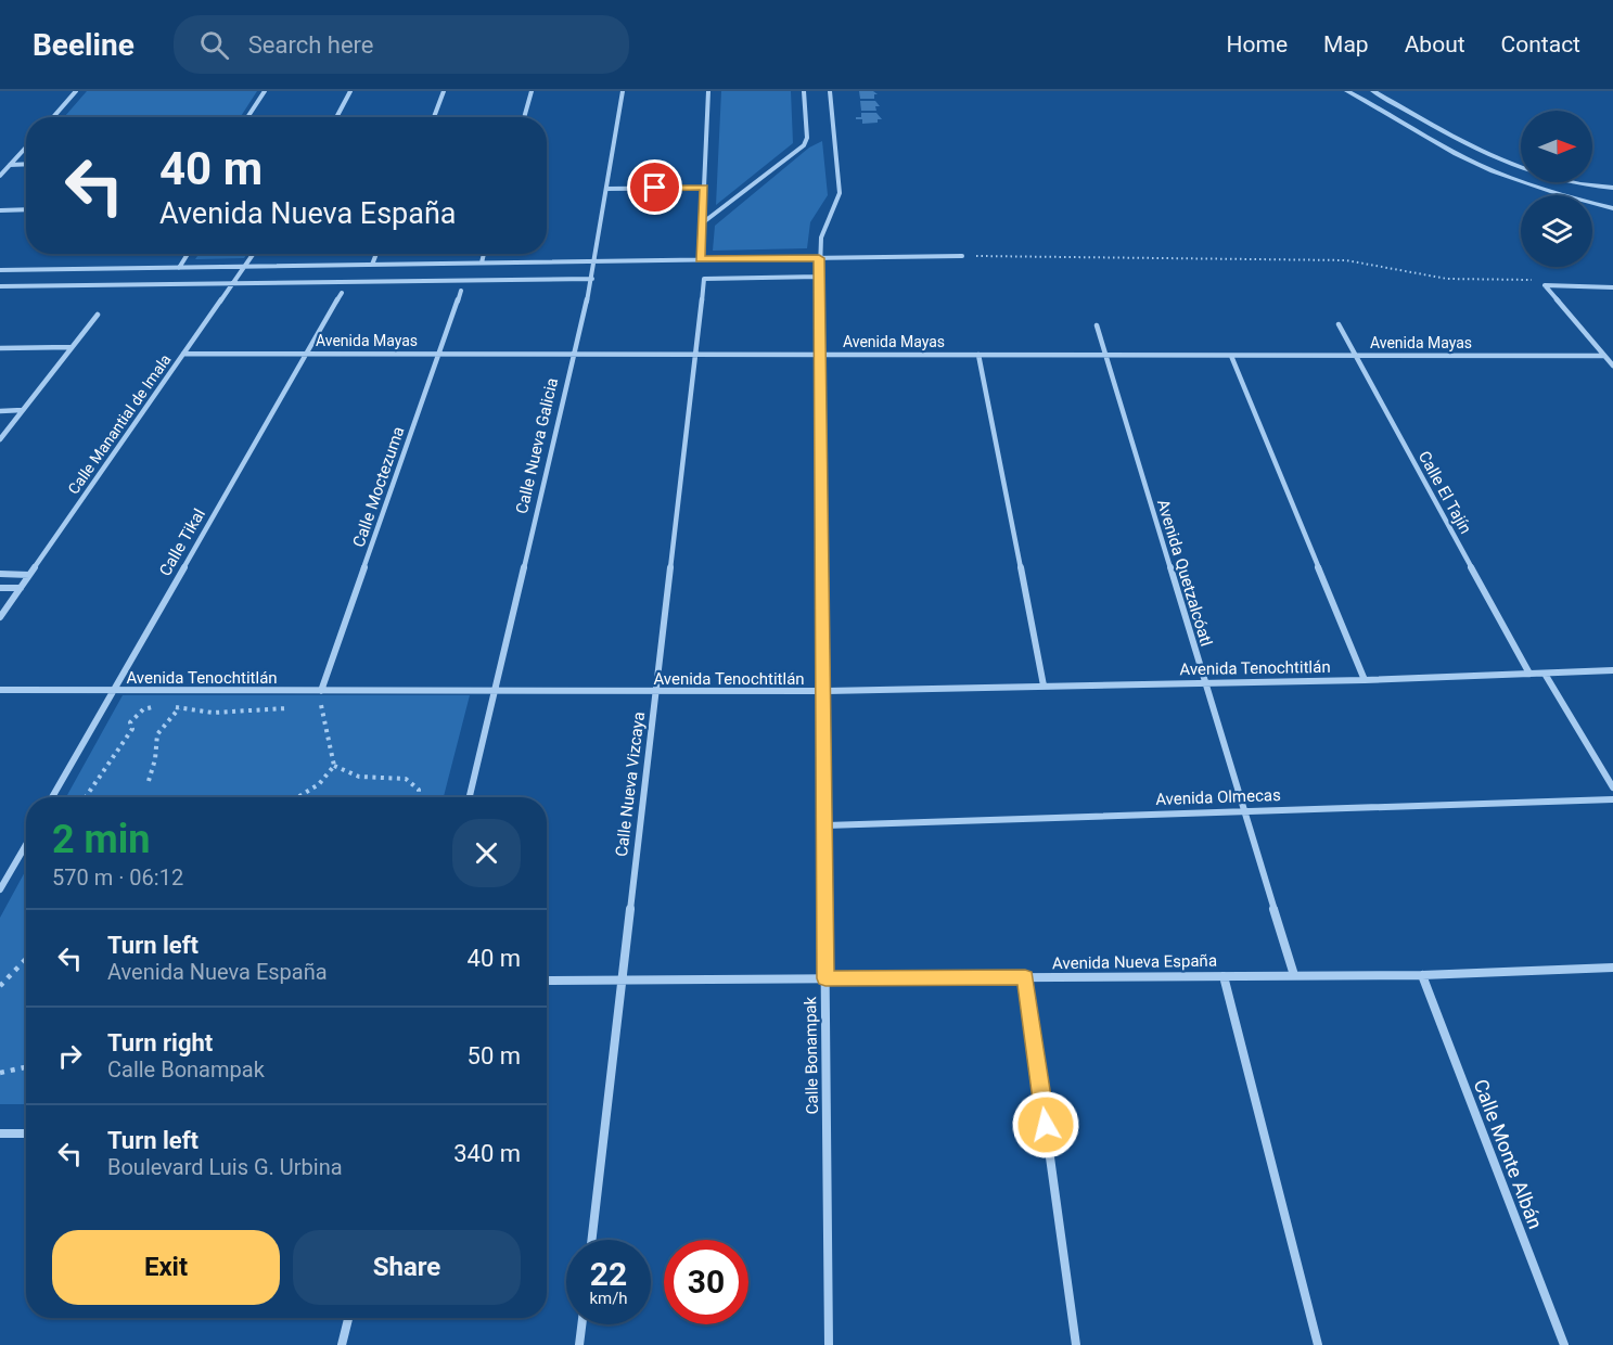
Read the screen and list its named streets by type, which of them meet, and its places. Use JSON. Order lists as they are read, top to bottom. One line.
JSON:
{"streets":{"street":["Avenida Mayas","Calle Manantial de Imala","Calle Nueva Galicia","Calle Moctezuma","Calle El Tajín","Calle Tikal","Avenida Quetzalcóatl","Avenida Tenochtitlán","Calle Nueva Vizcaya","Avenida Olmecas","Avenida Nueva España","Calle Bonampak","Calle Monte Albán"]},"crossings":[["Avenida Mayas","Calle Manantial de Imala"],["Avenida Mayas","Calle Nueva Galicia"],["Avenida Mayas","Calle Moctezuma"],["Avenida Mayas","Calle El Tajín"],["Avenida Mayas","Calle Tikal"],["Avenida Mayas","Avenida Quetzalcóatl"],["Avenida Mayas","Calle Nueva Vizcaya"],["Avenida Mayas","Calle Bonampak"],["Calle Nueva Galicia","Avenida Tenochtitlán"],["Calle Moctezuma","Avenida Tenochtitlán"],["Calle El Tajín","Avenida Tenochtitlán"],["Calle Tikal","Avenida Tenochtitlán"],["Avenida Quetzalcóatl","Avenida Tenochtitlán"],["Avenida Quetzalcóatl","Avenida Olmecas"],["Avenida Quetzalcóatl","Avenida Nueva España"],["Avenida Tenochtitlán","Calle Nueva Vizcaya"],["Avenida Tenochtitlán","Calle Bonampak"],["Calle Nueva Vizcaya","Avenida Nueva España"],["Calle Nueva Vizcaya","Calle Bonampak"],["Avenida Olmecas","Calle Bonampak"],["Avenida Nueva España","Calle Bonampak"],["Avenida Nueva España","Calle Monte Albán"]],"north":"right","page":{"header":"Beeline","search":"Search here","nav":["Home","Map","About","Contact"],"turn":["40 m","Avenida Nueva España"],"heading":["2 min","570 m · 06:12"],"list":[{"name":"Turn left","note":"Avenida Nueva España","value":"40 m"},{"name":"Turn right","note":"Calle Bonampak","value":"50 m"},{"name":"Turn left","note":"Boulevard Luis G. Urbina","value":"340 m"}],"buttons":["Exit","Share"],"speed":"22 km/h","limit":"30"}}
